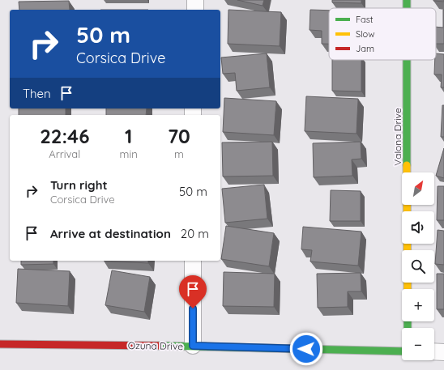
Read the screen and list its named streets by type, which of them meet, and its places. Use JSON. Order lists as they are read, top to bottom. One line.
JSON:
{"streets":{"street":["Valona Drive","Ozuna Drive"]},"legend":["Fast","Slow","Jam"],"north":"top right","page":{"turn":["50 m","Corsica Drive"],"then":"Then","eta":["22:46","Arrival","1","min","70","m"],"list":[{"name":"Turn right","note":"Corsica Drive","value":"50 m"},{"name":"Arrive at destination","value":"20 m"}],"map_buttons":["+","−"]}}
